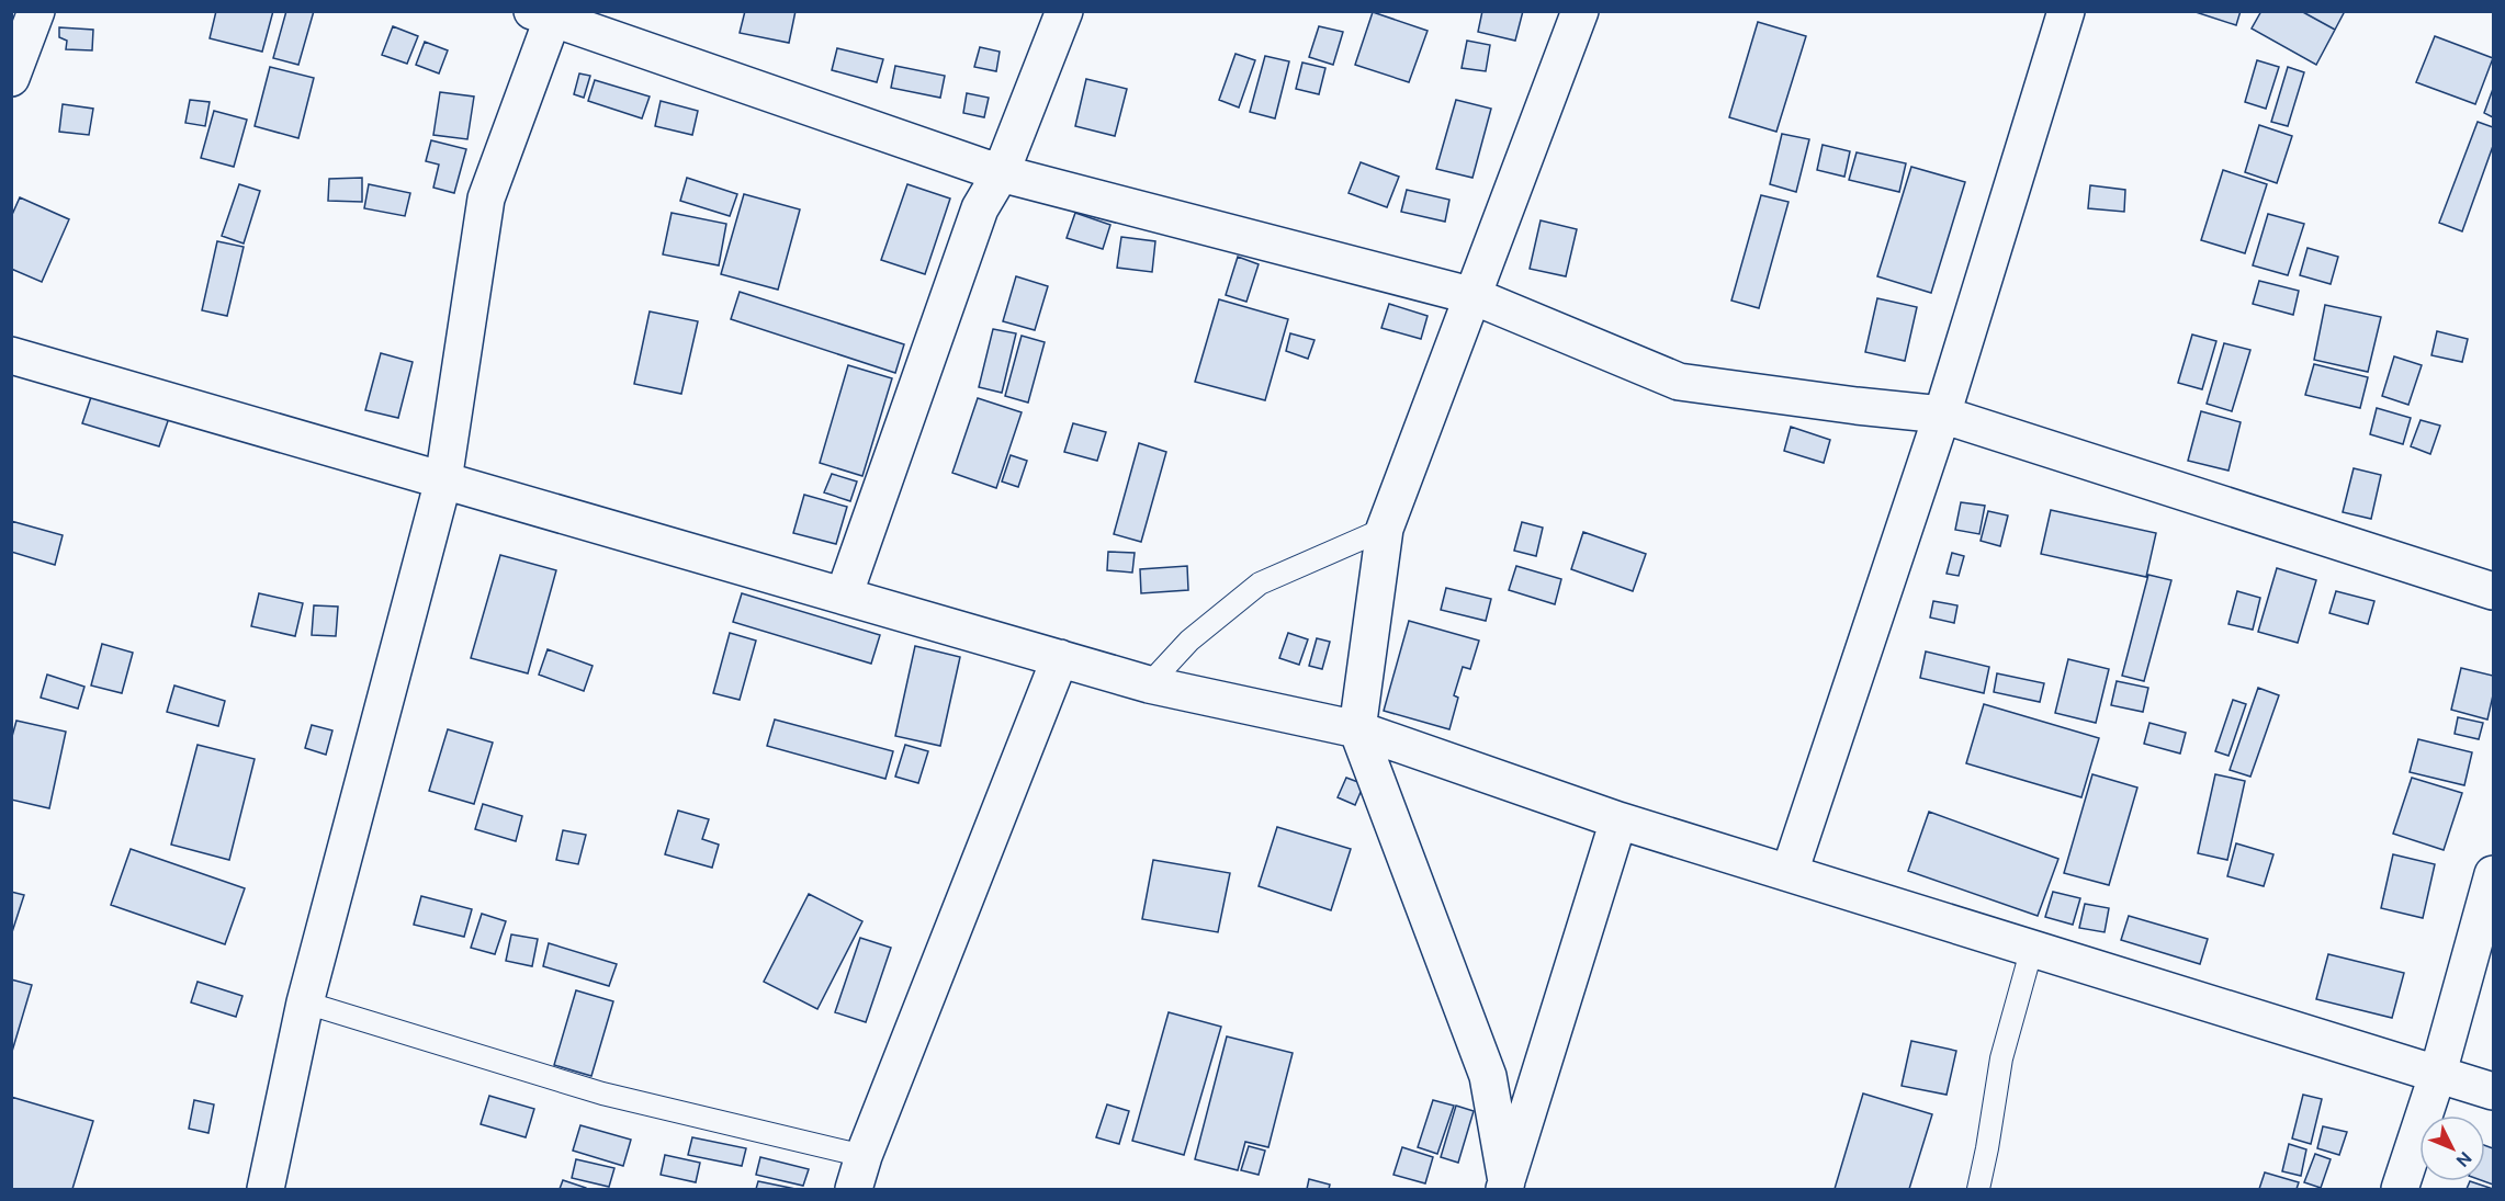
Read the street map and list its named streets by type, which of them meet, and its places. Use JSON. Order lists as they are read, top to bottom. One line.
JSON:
{"north":"bottom right"}
